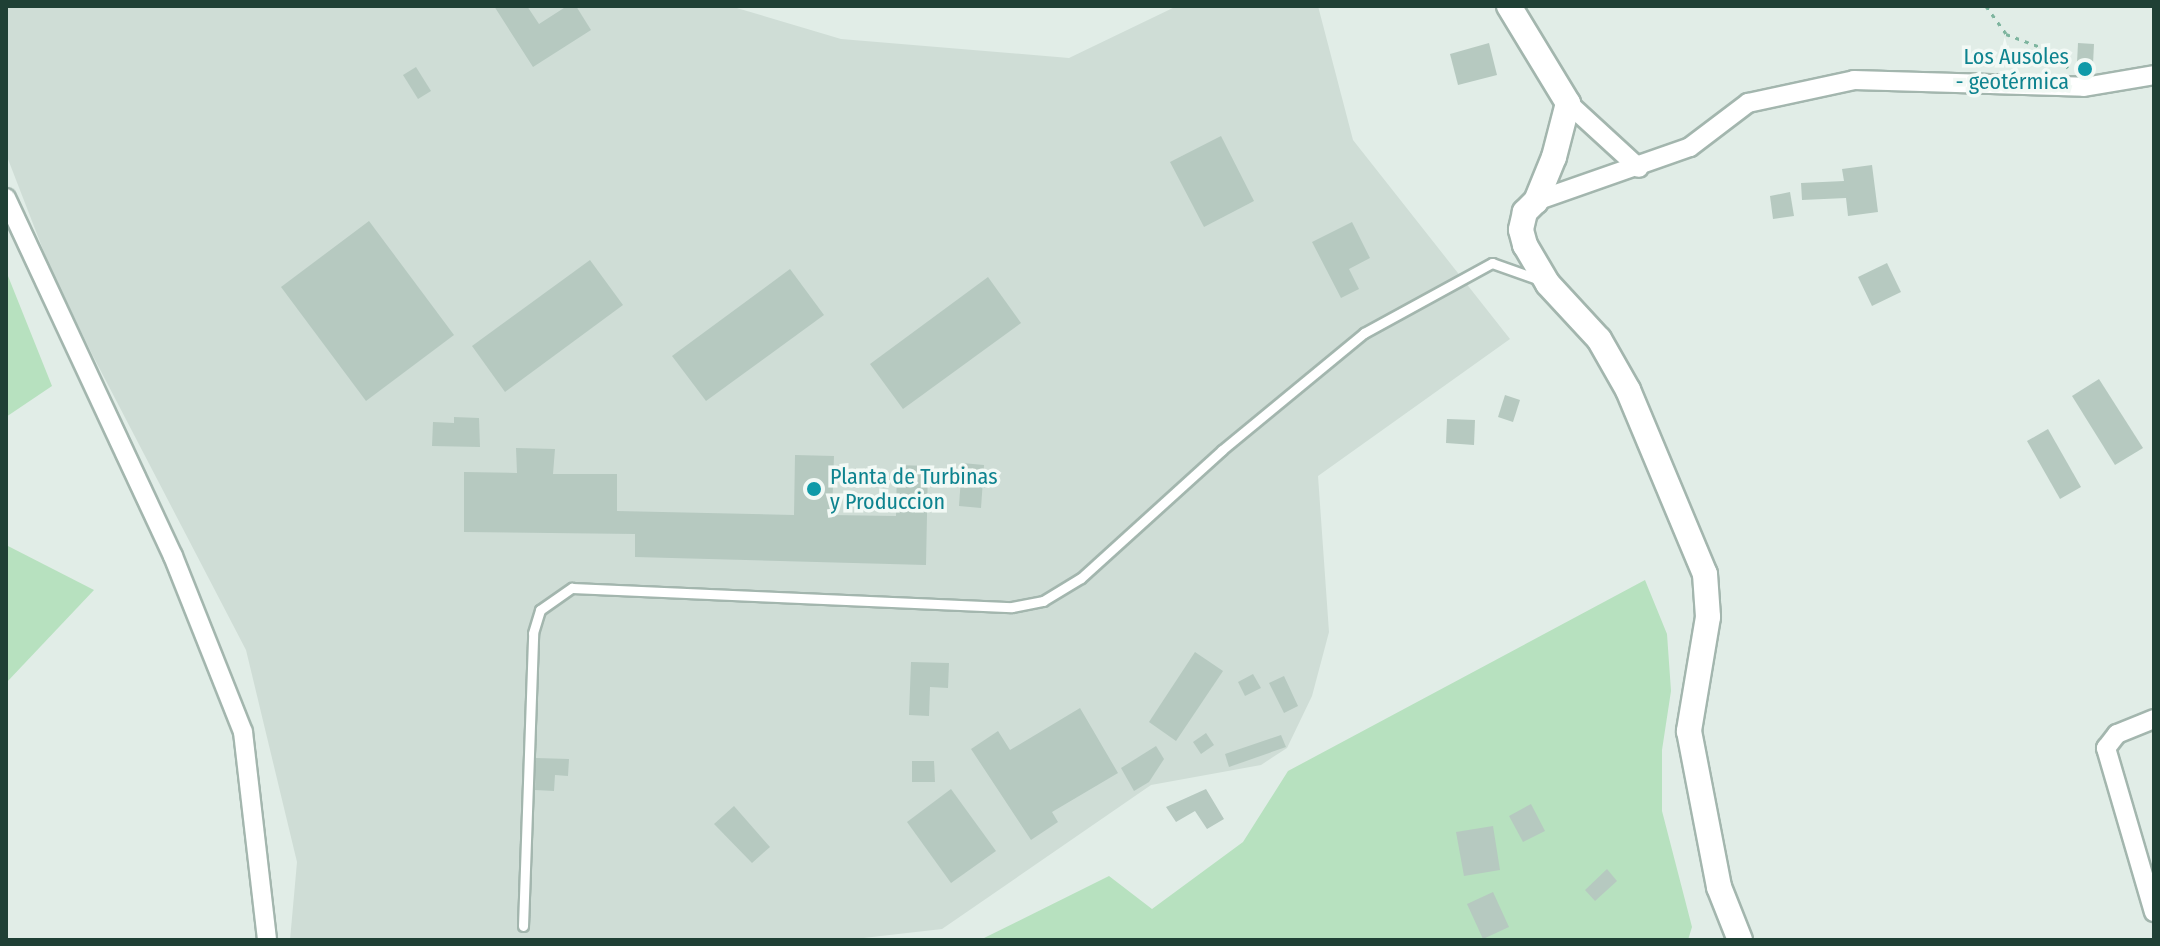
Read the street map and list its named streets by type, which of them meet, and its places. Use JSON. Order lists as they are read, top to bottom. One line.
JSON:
{"places":["Los Ausoles - geotérmica","Planta de Turbinas y Produccion"]}
